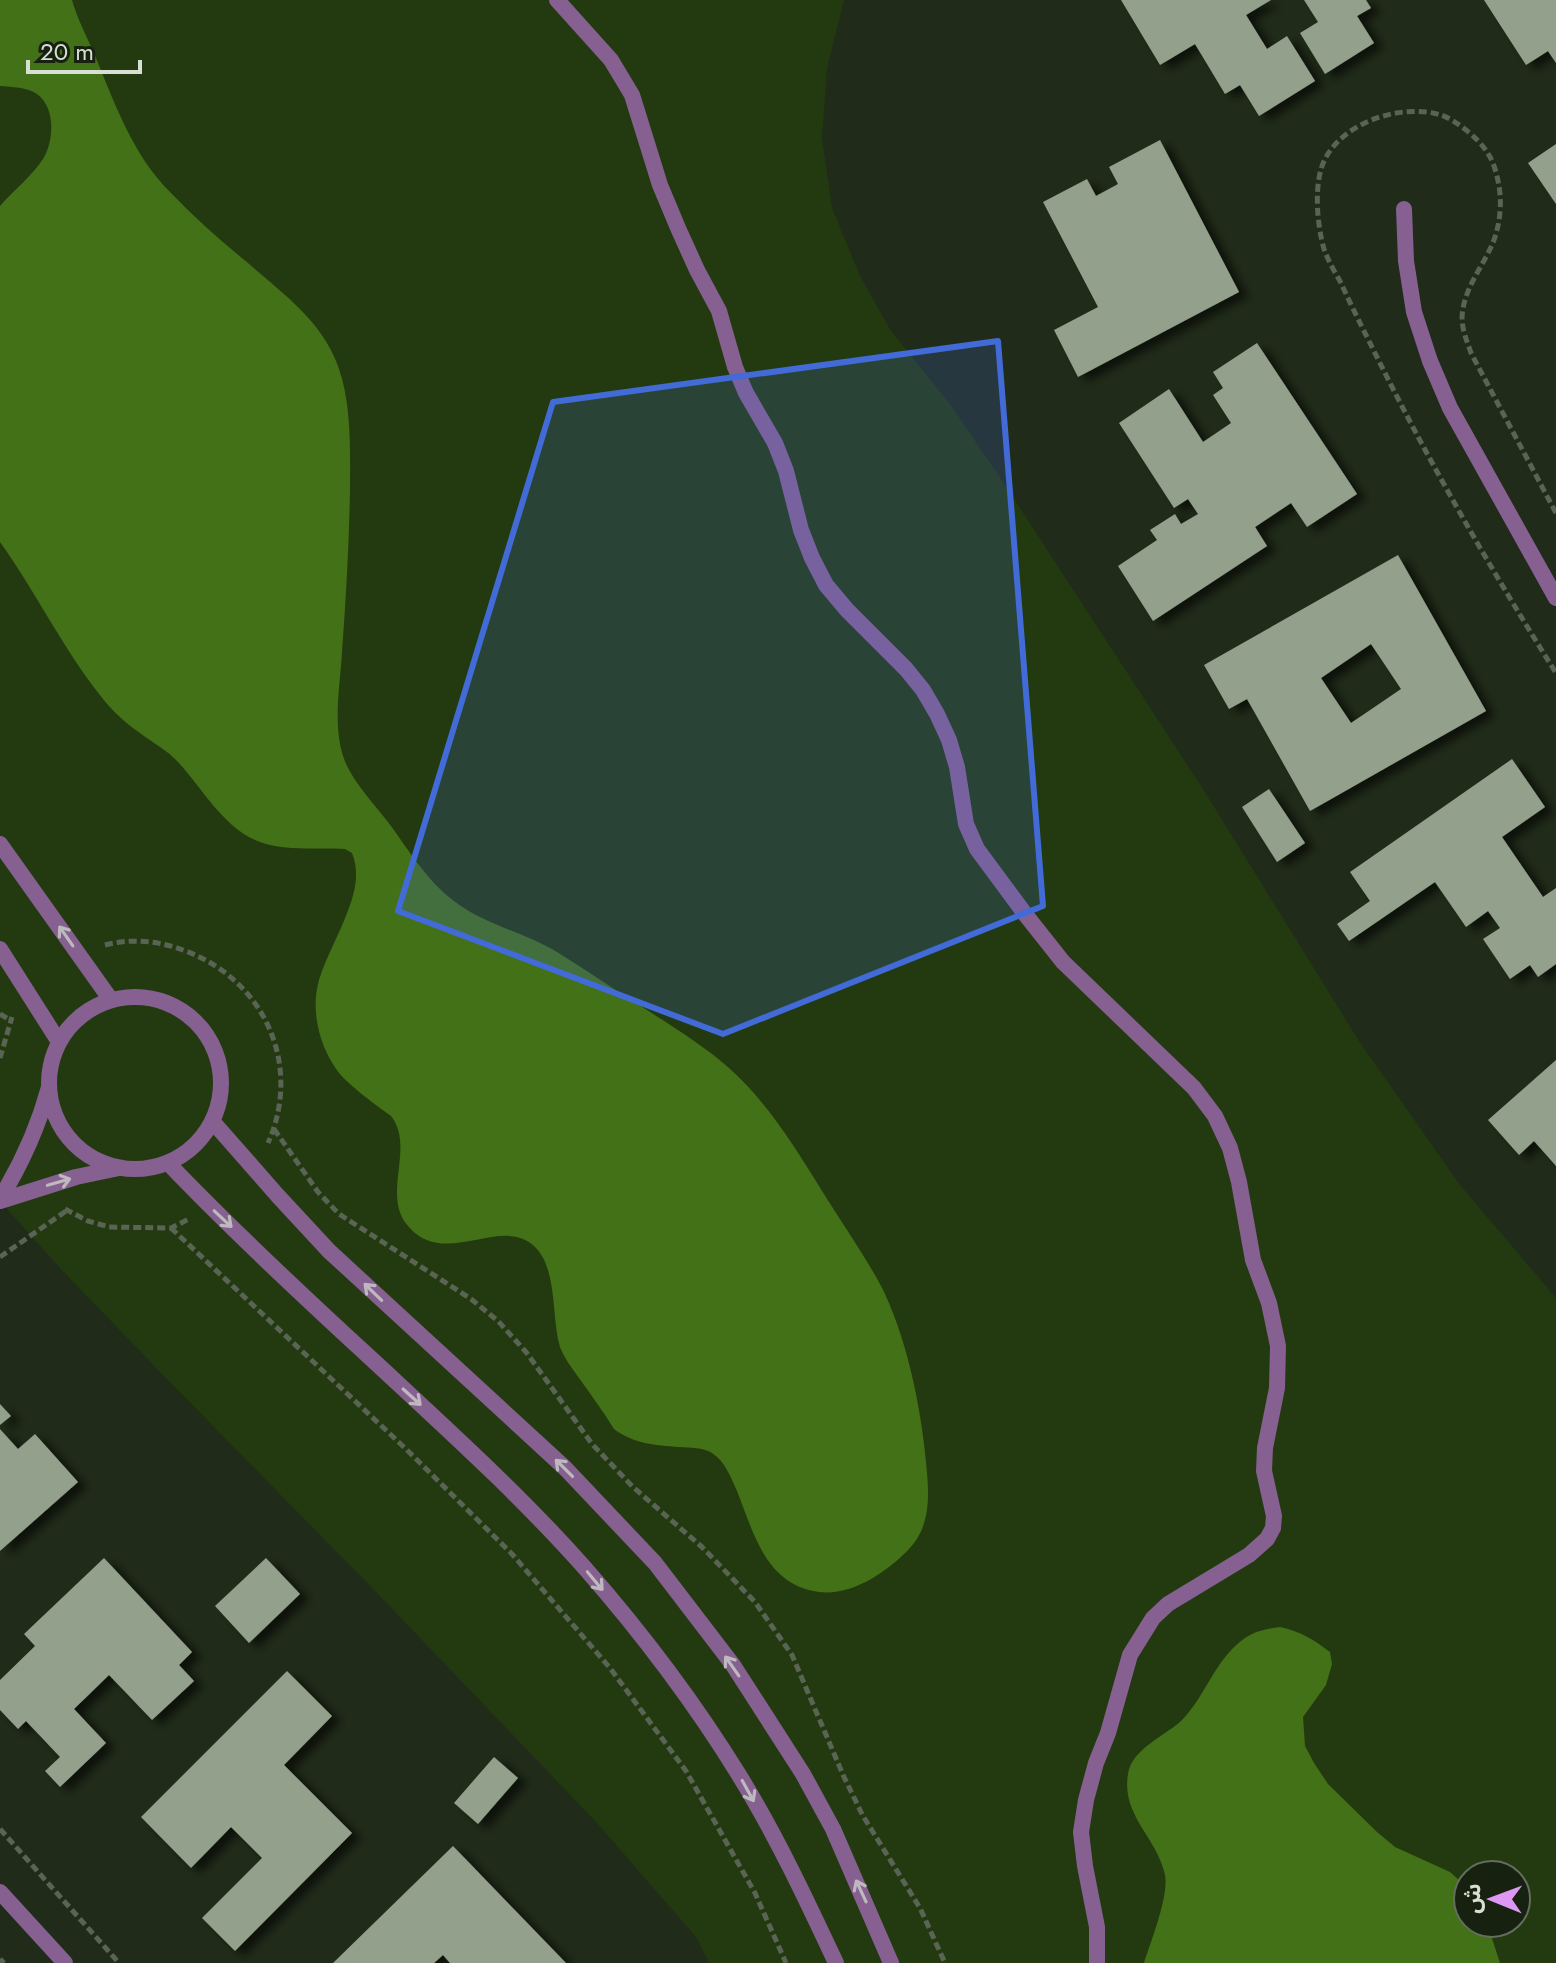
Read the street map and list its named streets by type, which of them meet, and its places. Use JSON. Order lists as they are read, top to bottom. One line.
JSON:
{"scale_bar":"20 m","north":"left"}
